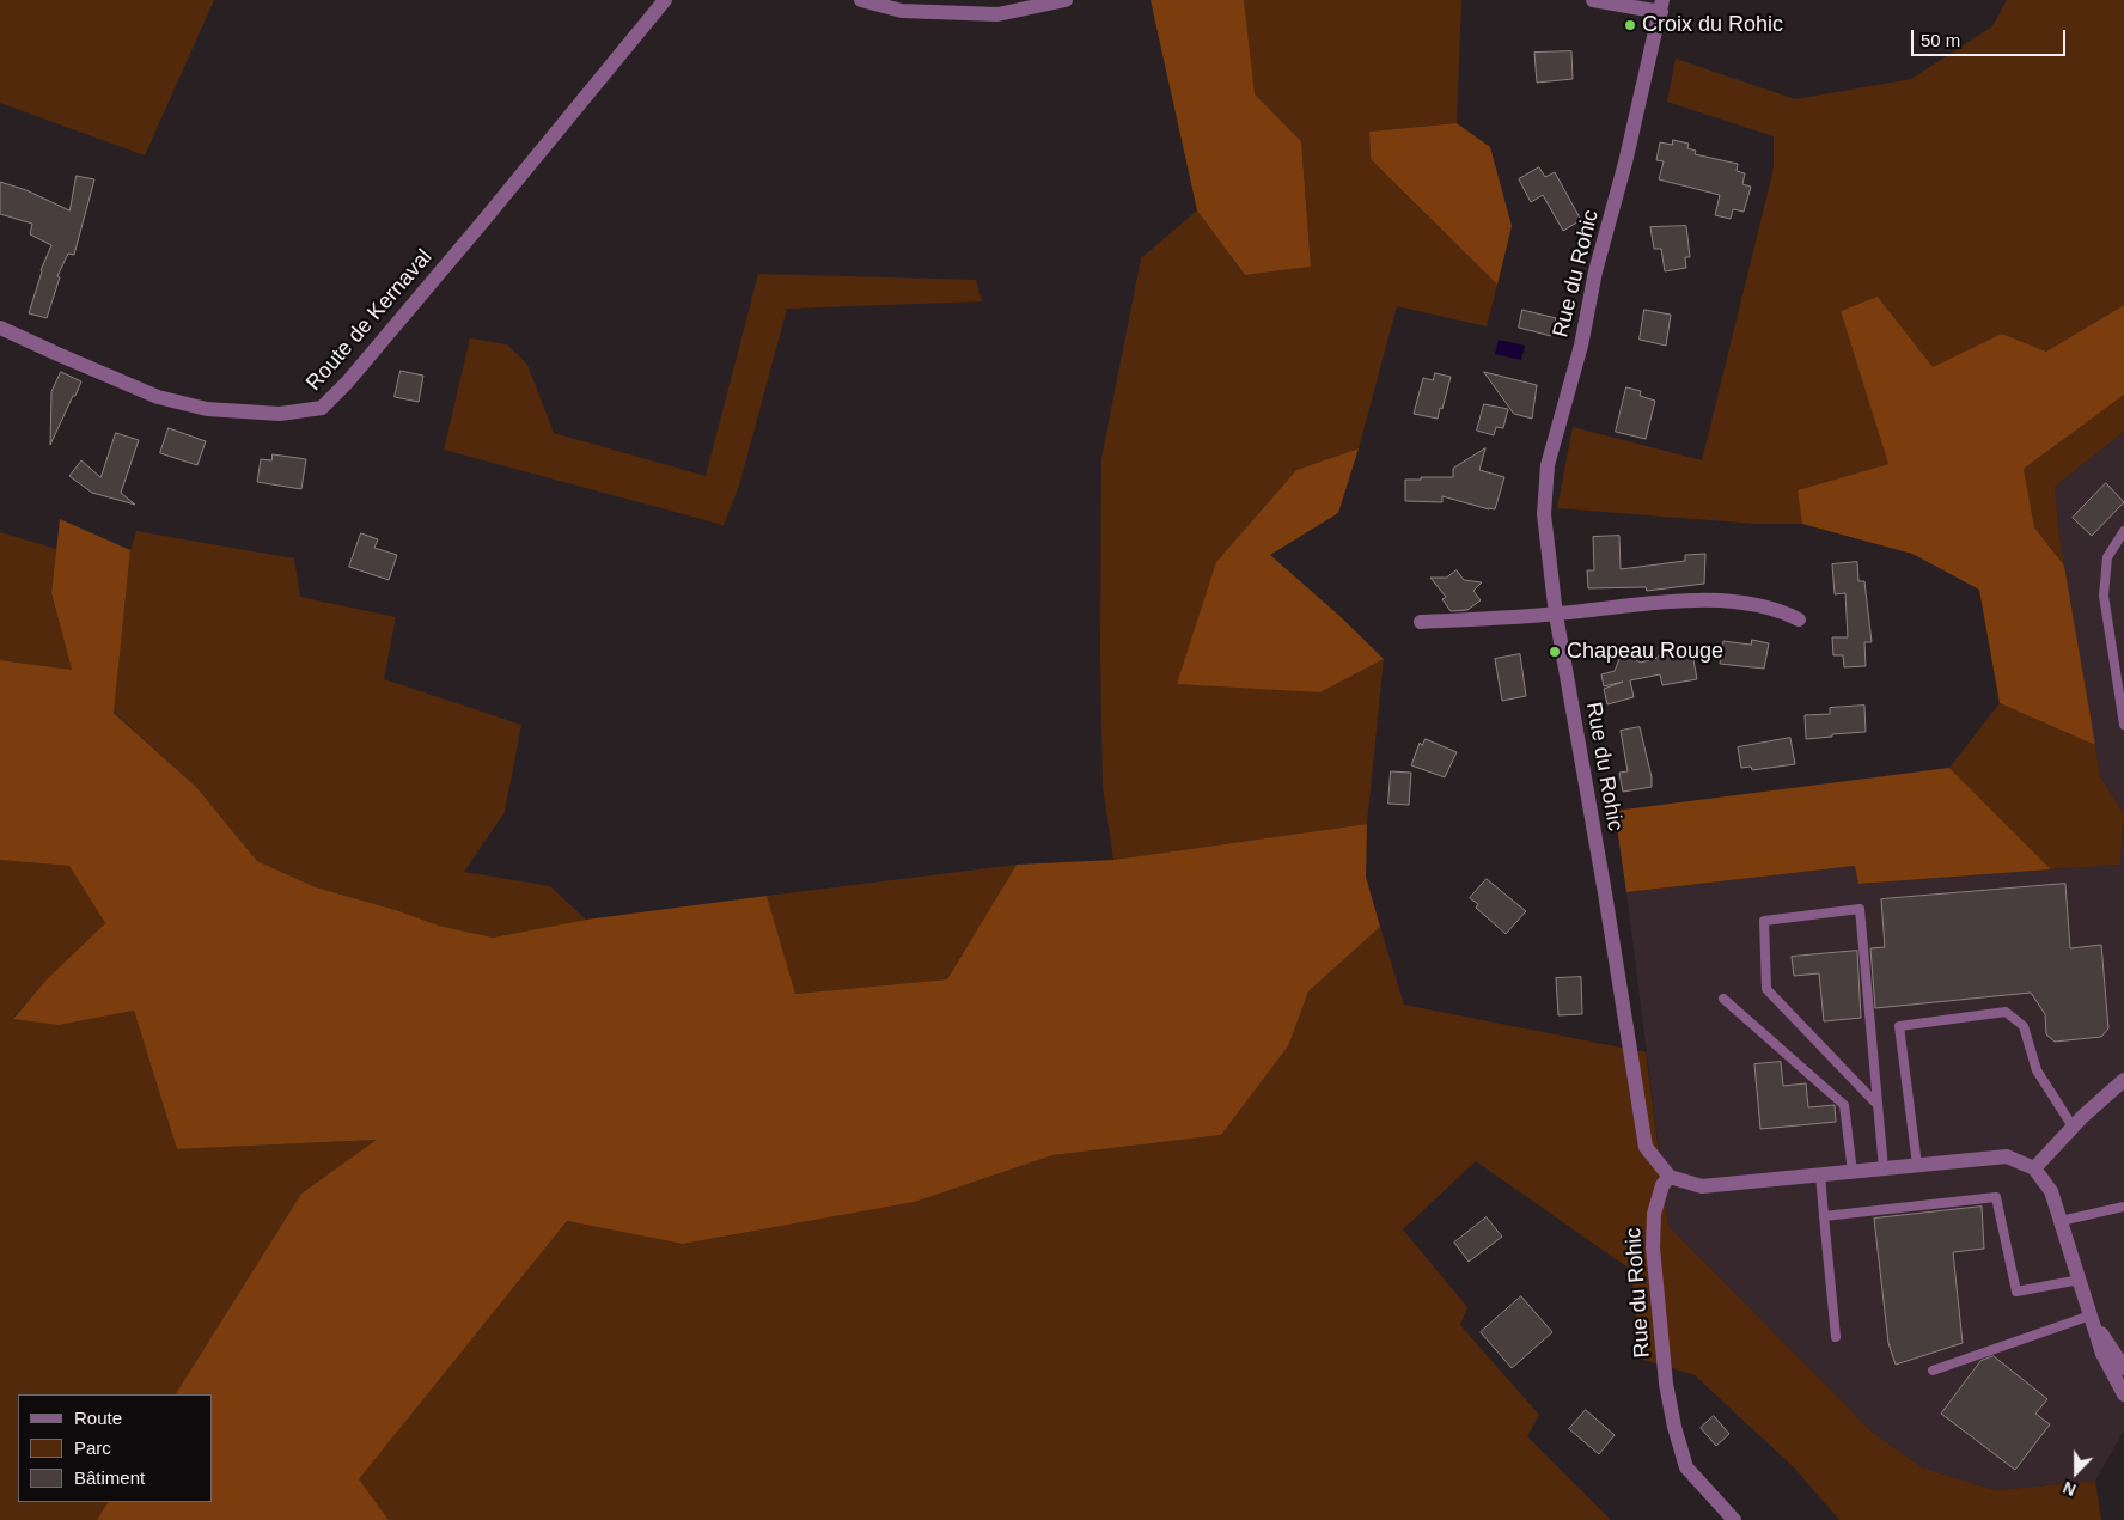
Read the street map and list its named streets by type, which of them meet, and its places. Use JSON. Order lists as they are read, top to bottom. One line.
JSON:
{"streets":{"street":["Rue du Rohic","Route de Kernaval"]},"places":["Croix du Rohic","Chapeau Rouge"],"legend":["Route","Parc","Bâtiment"],"scale_bar":"50 m","north":"bottom"}
